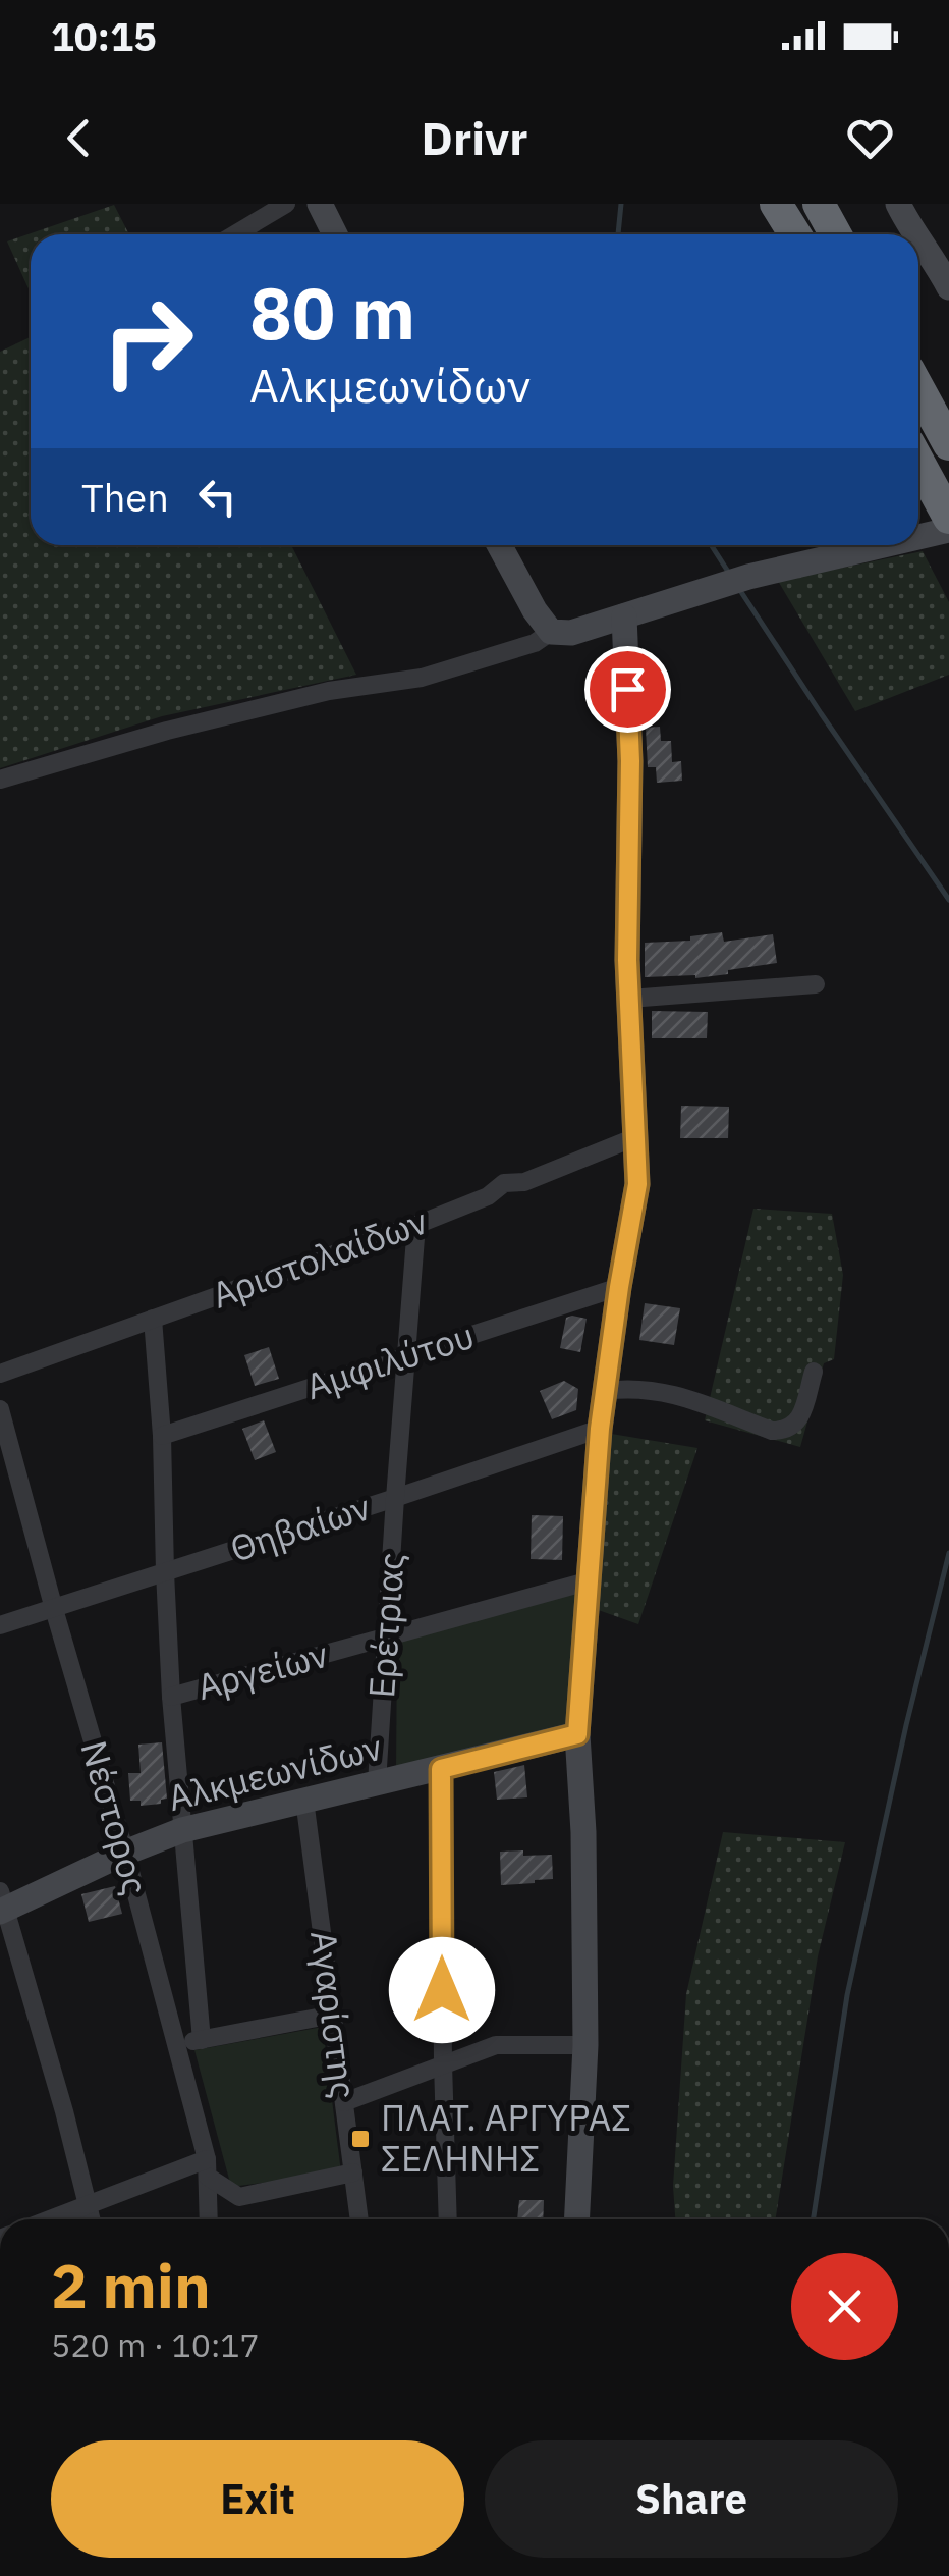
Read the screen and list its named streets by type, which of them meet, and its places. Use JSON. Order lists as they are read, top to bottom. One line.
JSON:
{"streets":{"street":["Αριστολαίδων","Αμφιλύτου","Θηβαίων","Ερέτριας","Αργείων","Αλκμεωνίδων","Νέστορος","Αγαρίστης"]},"crossings":[["Αριστολαίδων","Ερέτριας"],["Αριστολαίδων","Νέστορος"],["Αμφιλύτου","Ερέτριας"],["Αμφιλύτου","Νέστορος"],["Θηβαίων","Ερέτριας"],["Θηβαίων","Νέστορος"],["Ερέτριας","Αργείων"],["Ερέτριας","Αλκμεωνίδων"],["Αργείων","Νέστορος"],["Αλκμεωνίδων","Νέστορος"],["Αλκμεωνίδων","Αγαρίστης"]],"places":{"transit":["ΠΛΑΤ. ΑΡΓΥΡΑΣ ΣΕΛΗΝΗΣ"]},"page":{"status":"10:15","header":"Drivr","turn":["80 m","Αλκμεωνίδων"],"then":"Then","heading":["2 min","520 m · 10:17"],"buttons":["Exit","Share"]}}
